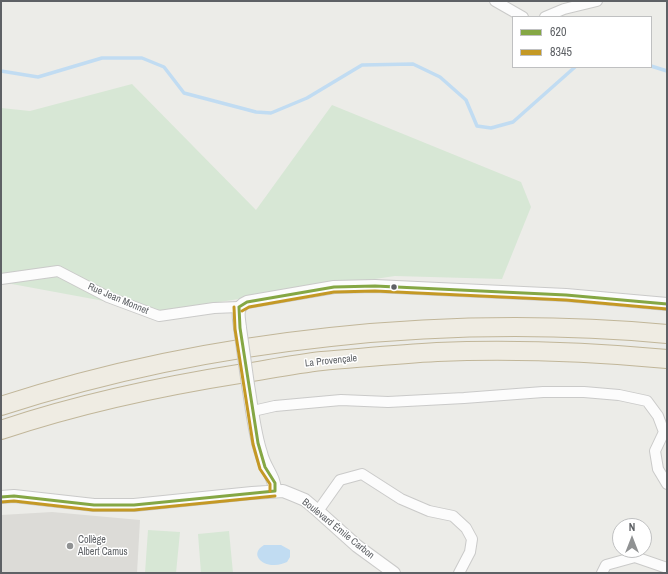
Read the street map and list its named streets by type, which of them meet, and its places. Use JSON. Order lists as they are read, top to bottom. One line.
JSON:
{"streets":{"highway":["La Provençale"],"street":["Rue Jean Monnet","Boulevard Émile Carbon"]},"places":["Collège Albert Camus"],"lines":["transit line 620","transit line 8345"],"legend":["620","8345"],"north":"top"}
